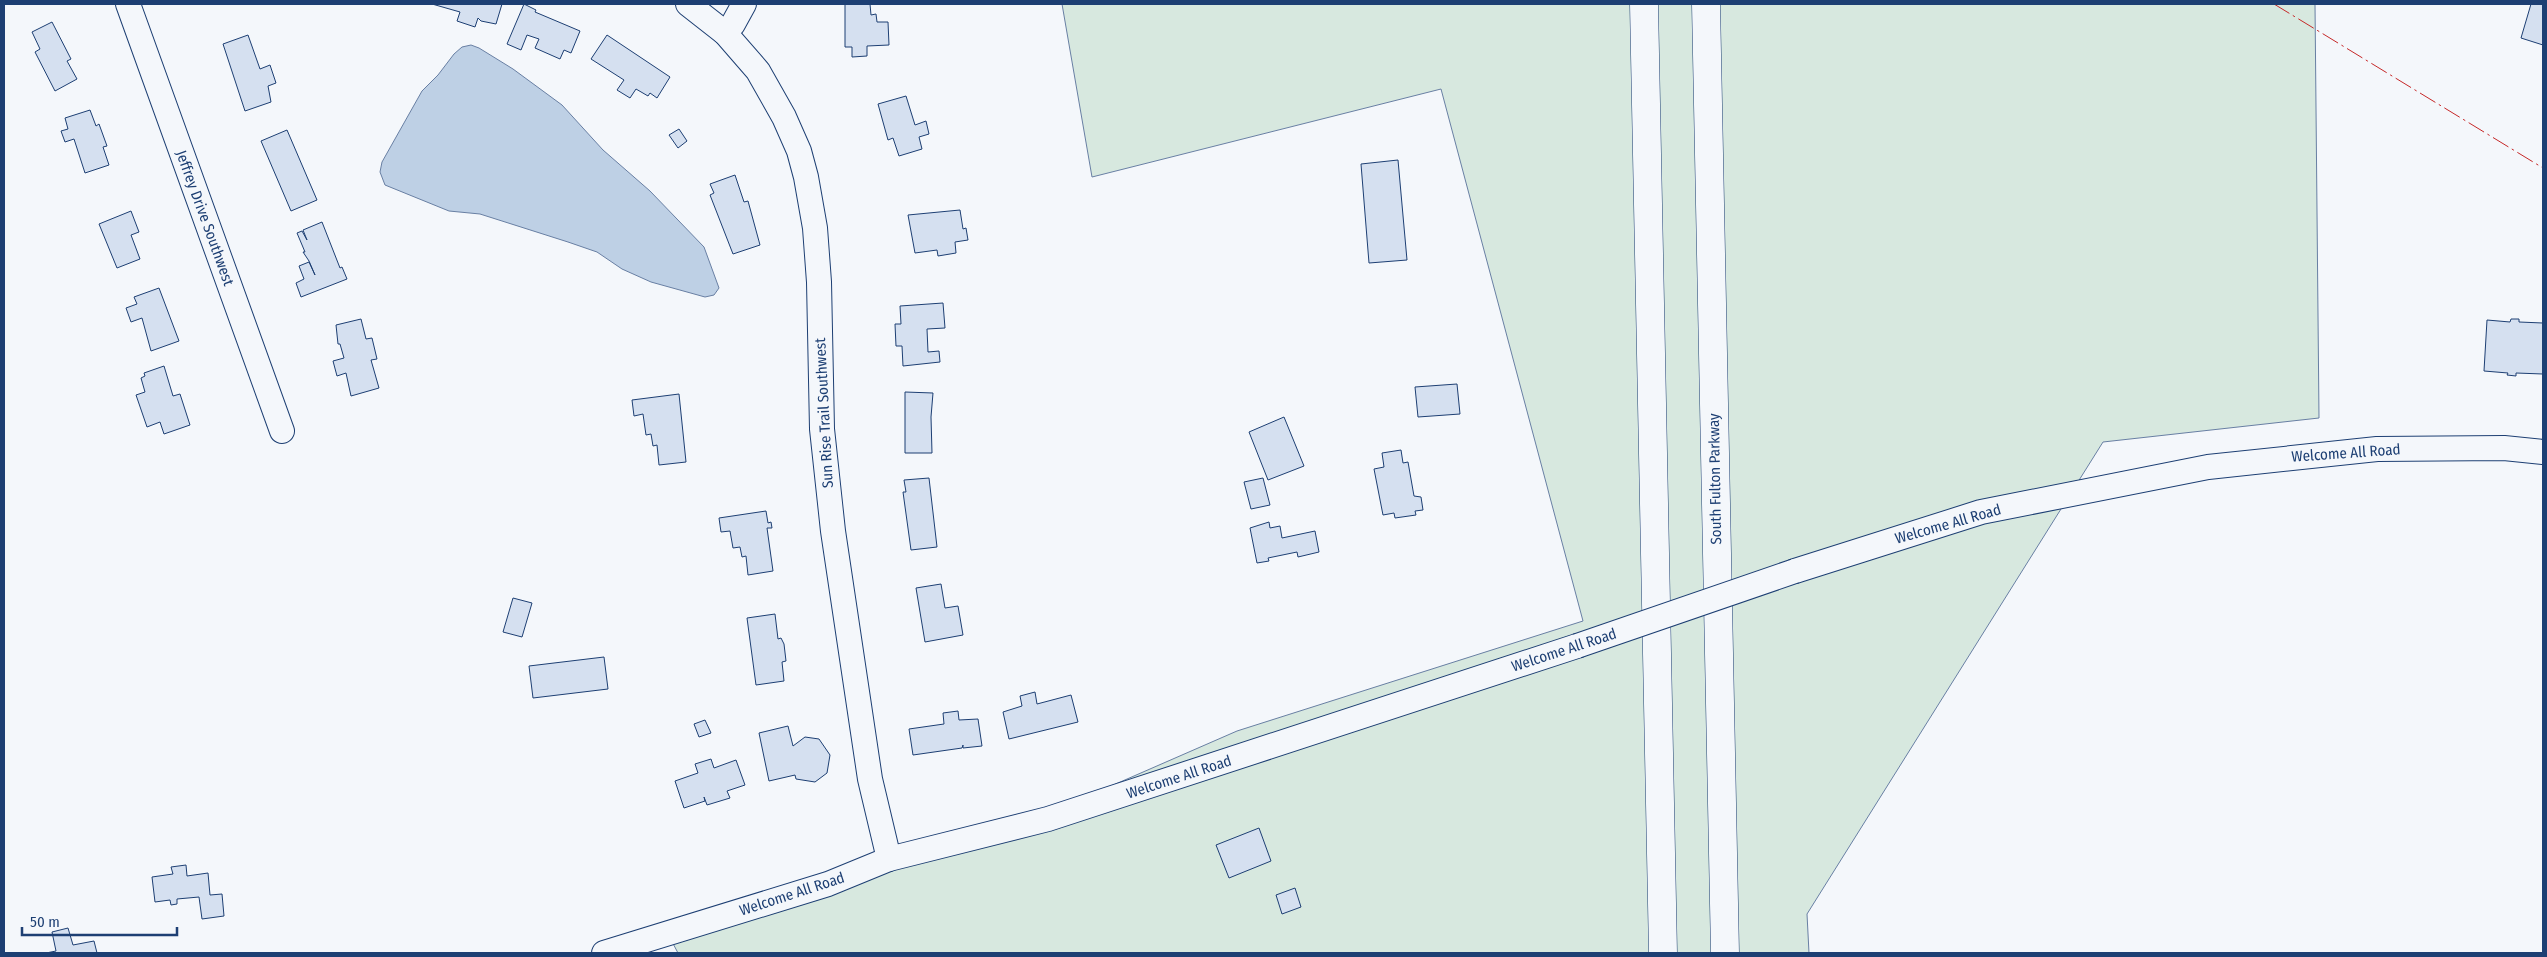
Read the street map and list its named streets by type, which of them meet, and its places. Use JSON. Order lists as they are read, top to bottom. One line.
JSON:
{"streets":{"highway":["South Fulton Parkway"],"street":["Jeffrey Drive Southwest","Sun Rise Trail Southwest","Welcome All Road"]},"crossings":[["Sun Rise Trail Southwest","Welcome All Road"]],"scale_bar":"50 m"}
